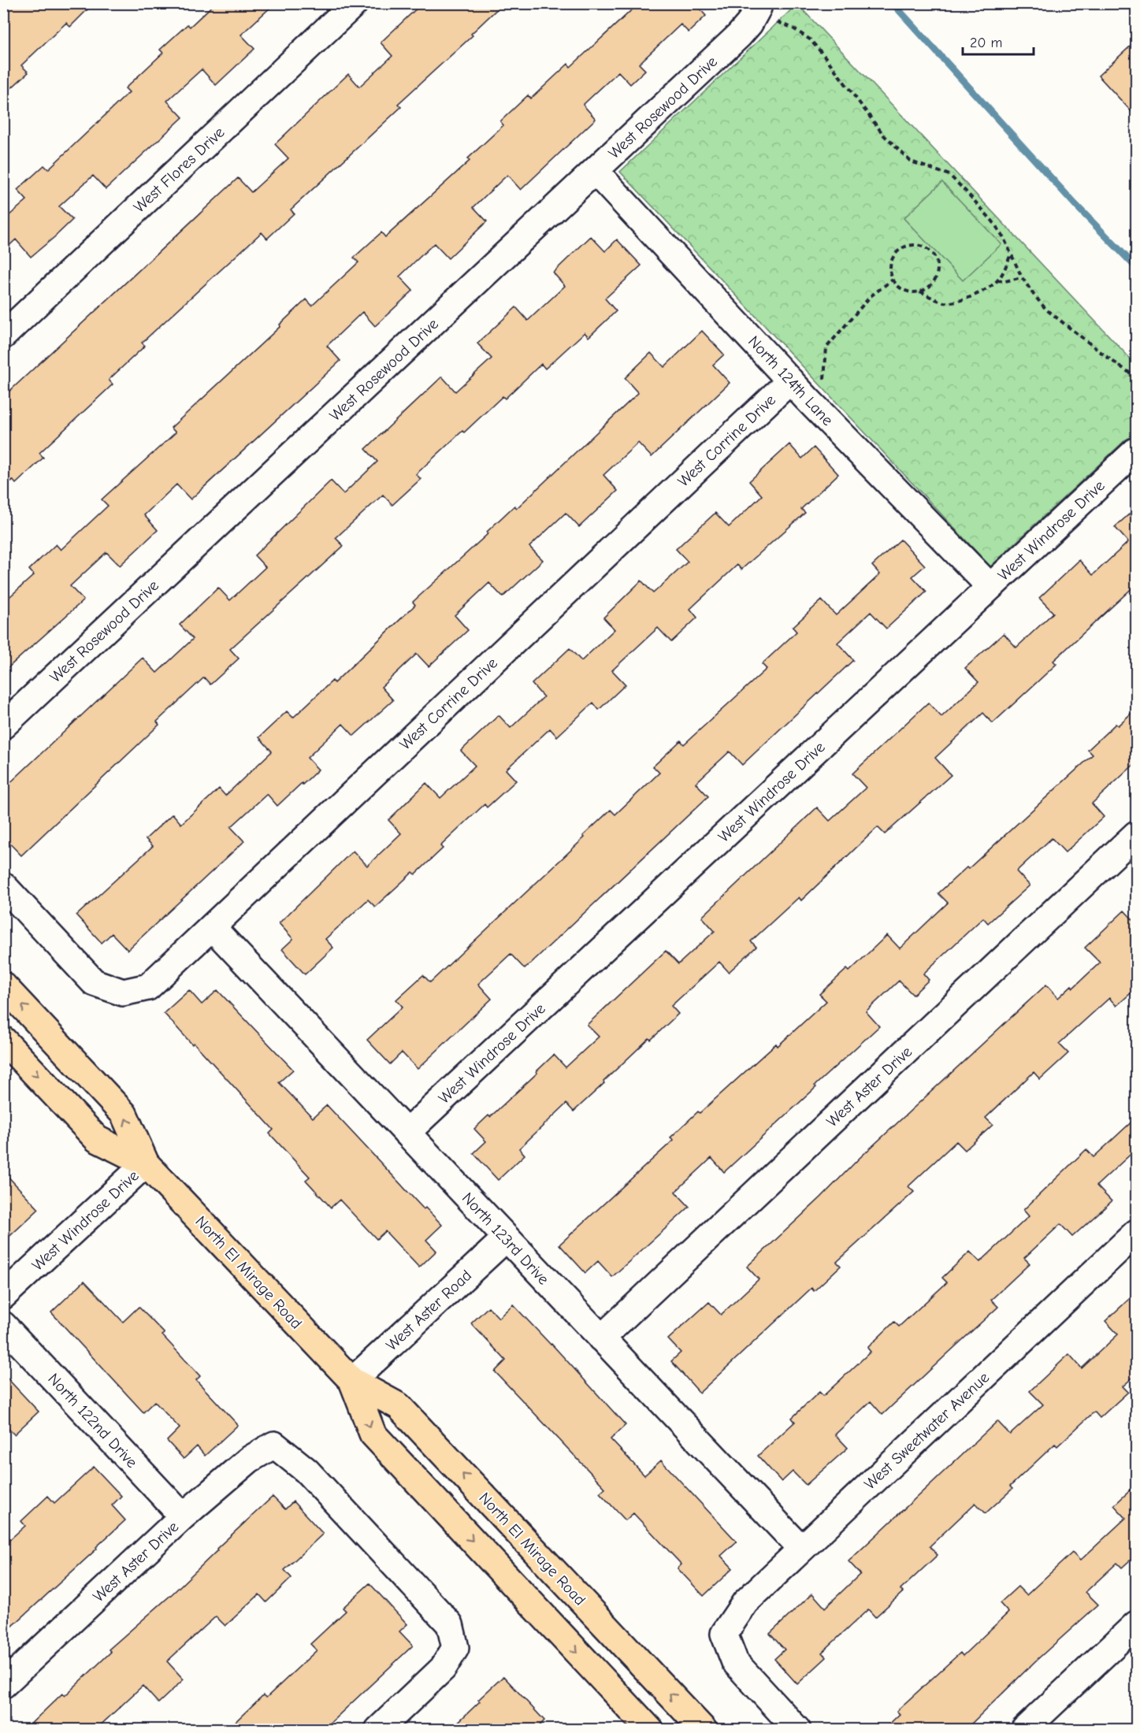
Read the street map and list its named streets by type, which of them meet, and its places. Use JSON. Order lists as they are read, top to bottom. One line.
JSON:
{"streets":{"main road":["North El Mirage Road"],"street":["West Rosewood Drive","West Flores Drive","North 124th Lane","West Corrine Drive","West Windrose Drive","West Aster Drive","North 123rd Drive","West Aster Road","North 122nd Drive","West Sweetwater Avenue"]},"crossings":[["West Rosewood Drive","North 124th Lane"],["North 124th Lane","West Corrine Drive"],["North 124th Lane","West Windrose Drive"],["West Corrine Drive","North 123rd Drive"],["West Windrose Drive","North 123rd Drive"],["West Windrose Drive","North El Mirage Road"],["West Aster Drive","North 123rd Drive"],["West Aster Drive","North 122nd Drive"],["North 123rd Drive","West Aster Road"],["North 123rd Drive","West Sweetwater Avenue"],["North El Mirage Road","West Aster Road"]],"scale_bar":"20 m"}
